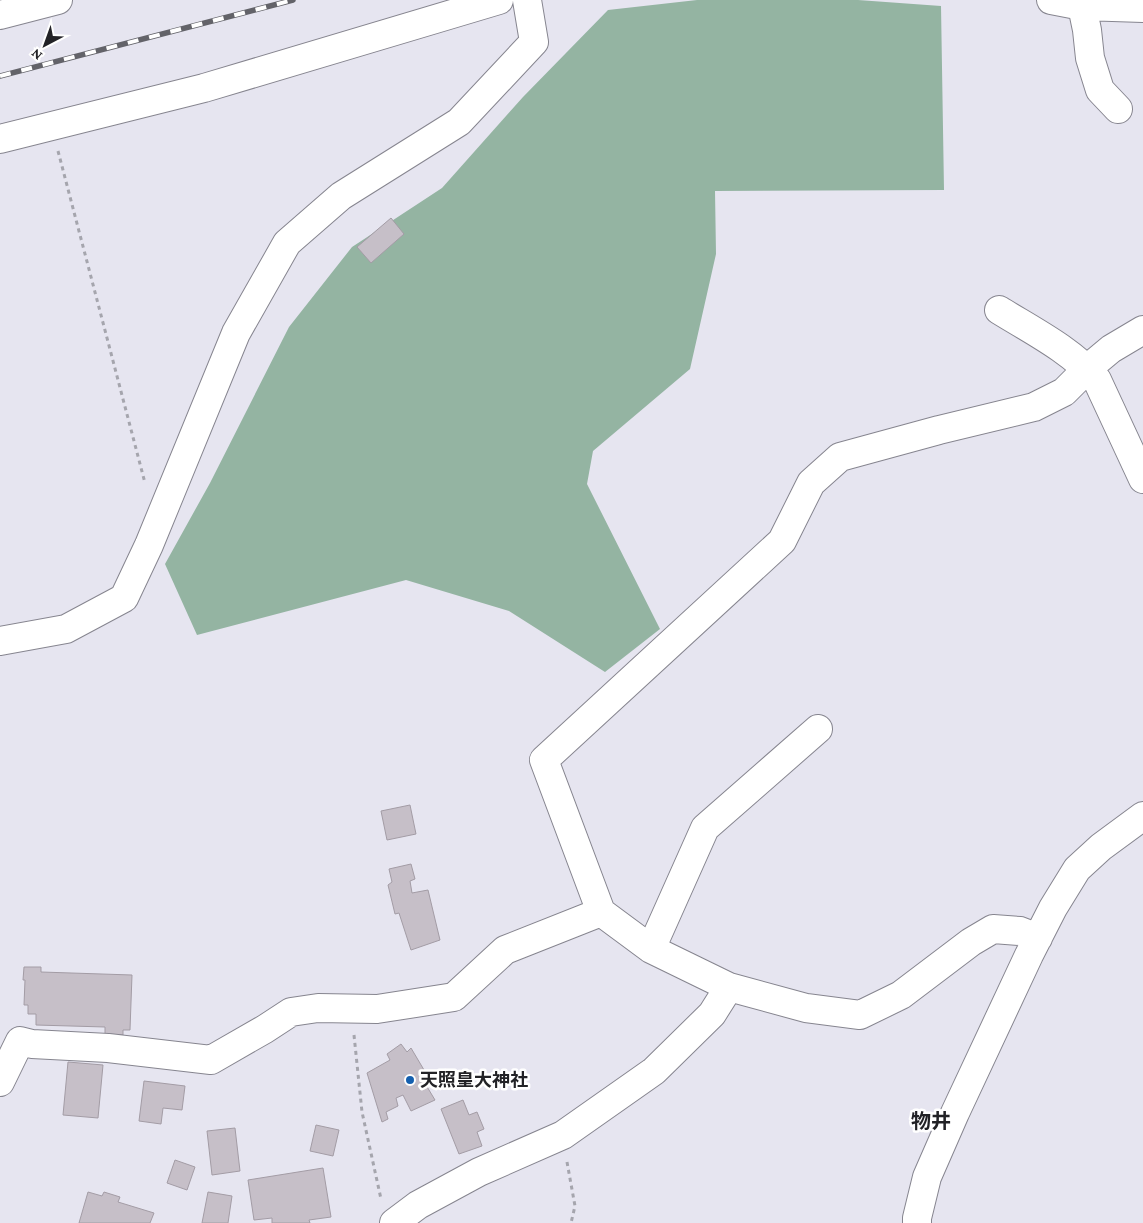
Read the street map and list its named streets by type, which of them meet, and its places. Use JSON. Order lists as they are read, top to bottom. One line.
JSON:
{"districts":["物井"],"places":["天照皇大神社"],"north":"bottom left"}
